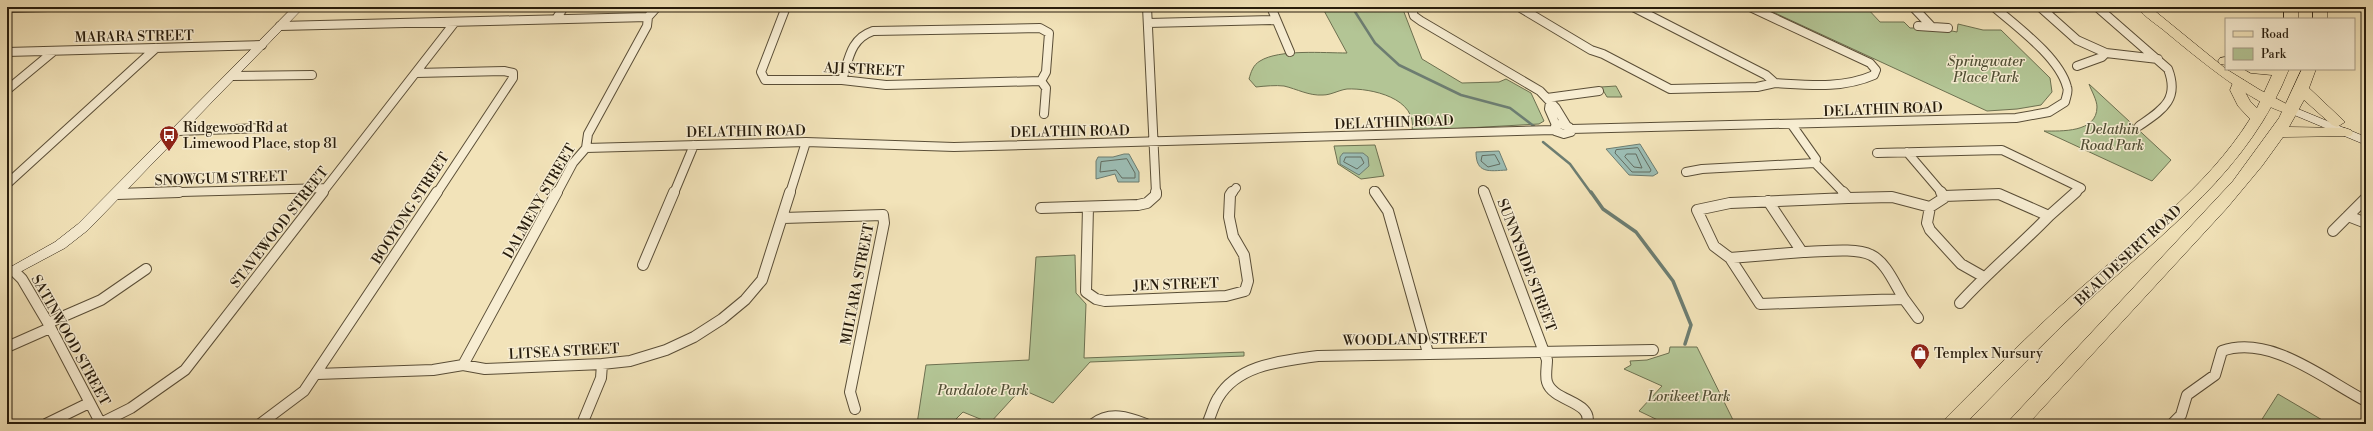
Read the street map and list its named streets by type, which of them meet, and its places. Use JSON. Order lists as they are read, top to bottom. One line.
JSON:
{"streets":{"highway":["BEAUDESERT ROAD"],"street":["MARARA STREET","AJI STREET","DELATHIN ROAD","SNOWGUM STREET","DALMENY STREET","BOOYONG STREET","STAVEWOOD STREET","SUNNYSIDE STREET","MILTARA STREET","JEN STREET","WOODLAND STREET","SATINWOOD STREET","LITSEA STREET"]},"crossings":[["DELATHIN ROAD","DALMENY STREET"],["DELATHIN ROAD","LITSEA STREET"],["SNOWGUM STREET","STAVEWOOD STREET"],["DALMENY STREET","LITSEA STREET"],["BOOYONG STREET","STAVEWOOD STREET"],["BOOYONG STREET","LITSEA STREET"],["STAVEWOOD STREET","SATINWOOD STREET"],["SUNNYSIDE STREET","WOODLAND STREET"],["MILTARA STREET","LITSEA STREET"]],"parks":["Springwater Place Park","Delathin Road Park","Pardalote Park","Lorikeet Park"],"places":{"bus stop":["Ridgewood Rd at Limewood Place, stop 81"],"shop":["Templex Nursury"]},"legend":["Road","Park"]}
